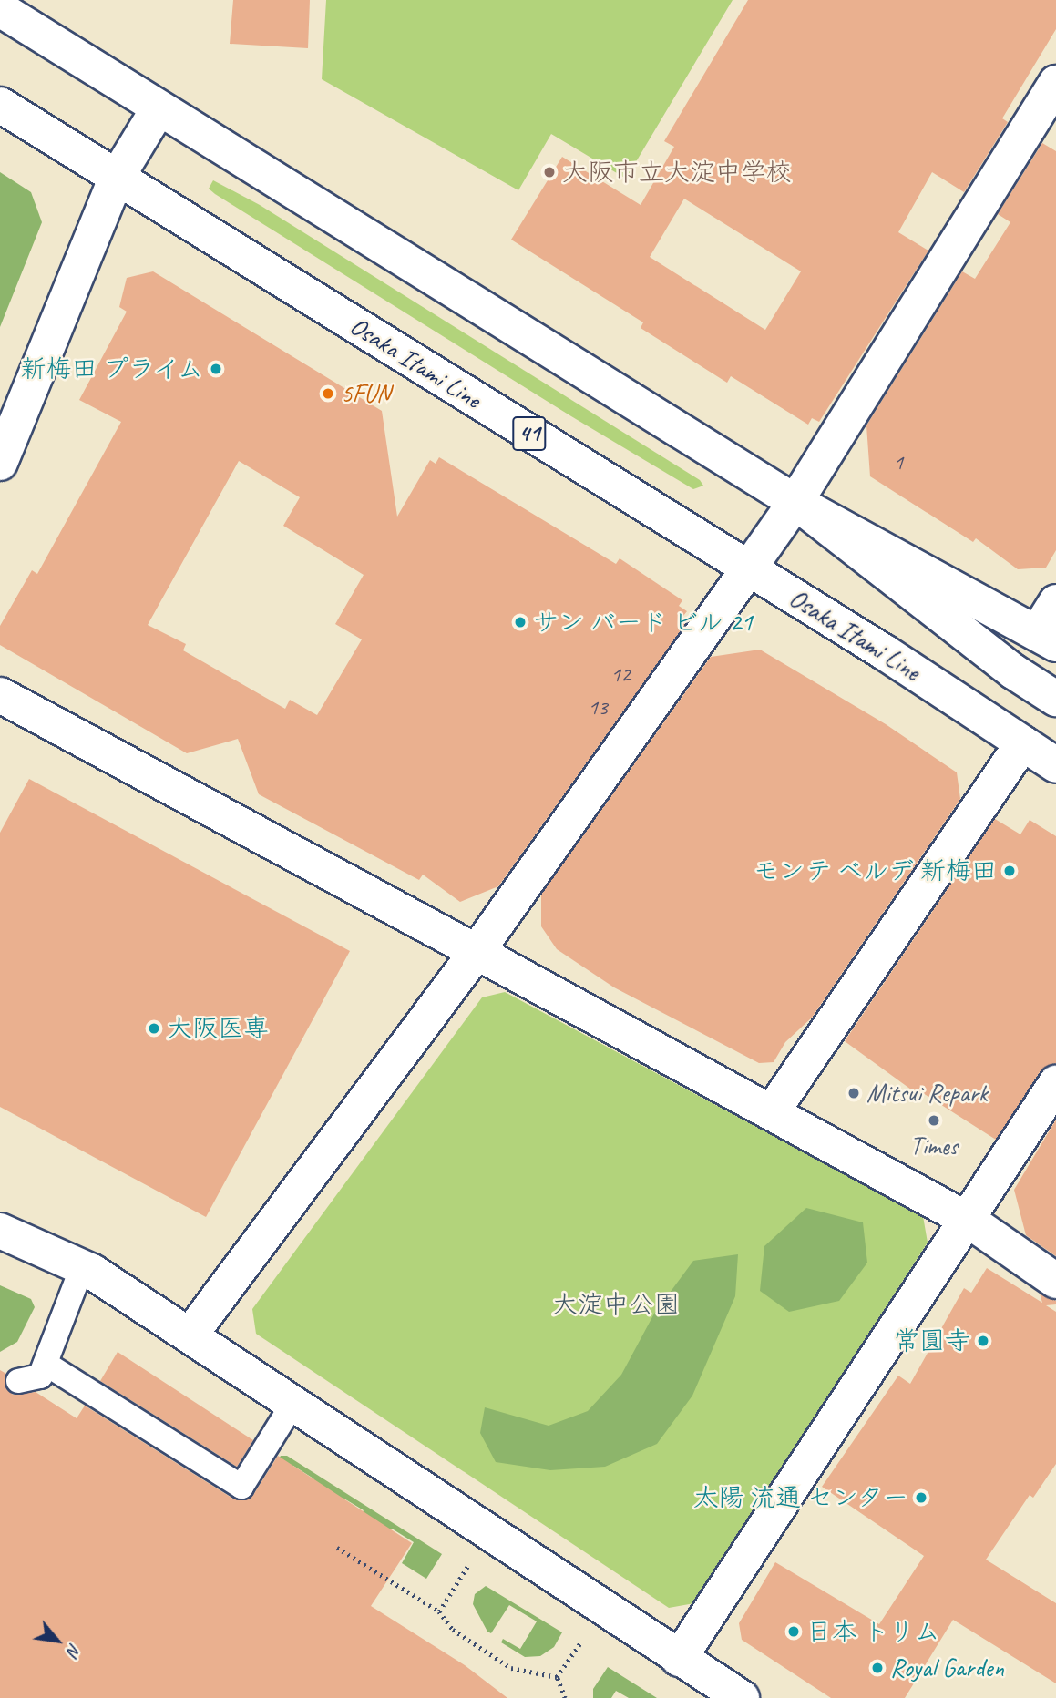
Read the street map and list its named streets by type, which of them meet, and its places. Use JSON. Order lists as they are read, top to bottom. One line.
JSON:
{"streets":{"main road":["Osaka Itami Line","41"]},"parks":["大淀中公園"],"places":["大阪市立大淀中学校","新梅田 プライム","5FUN","サン バード ビル 21","モンテ ベルデ 新梅田","大阪医専","Mitsui Repark","Times","常圓寺","太陽 流通 センター","日本 トリム","Royal Garden"],"house_numbers":["1","12","13"],"north":"bottom right"}
